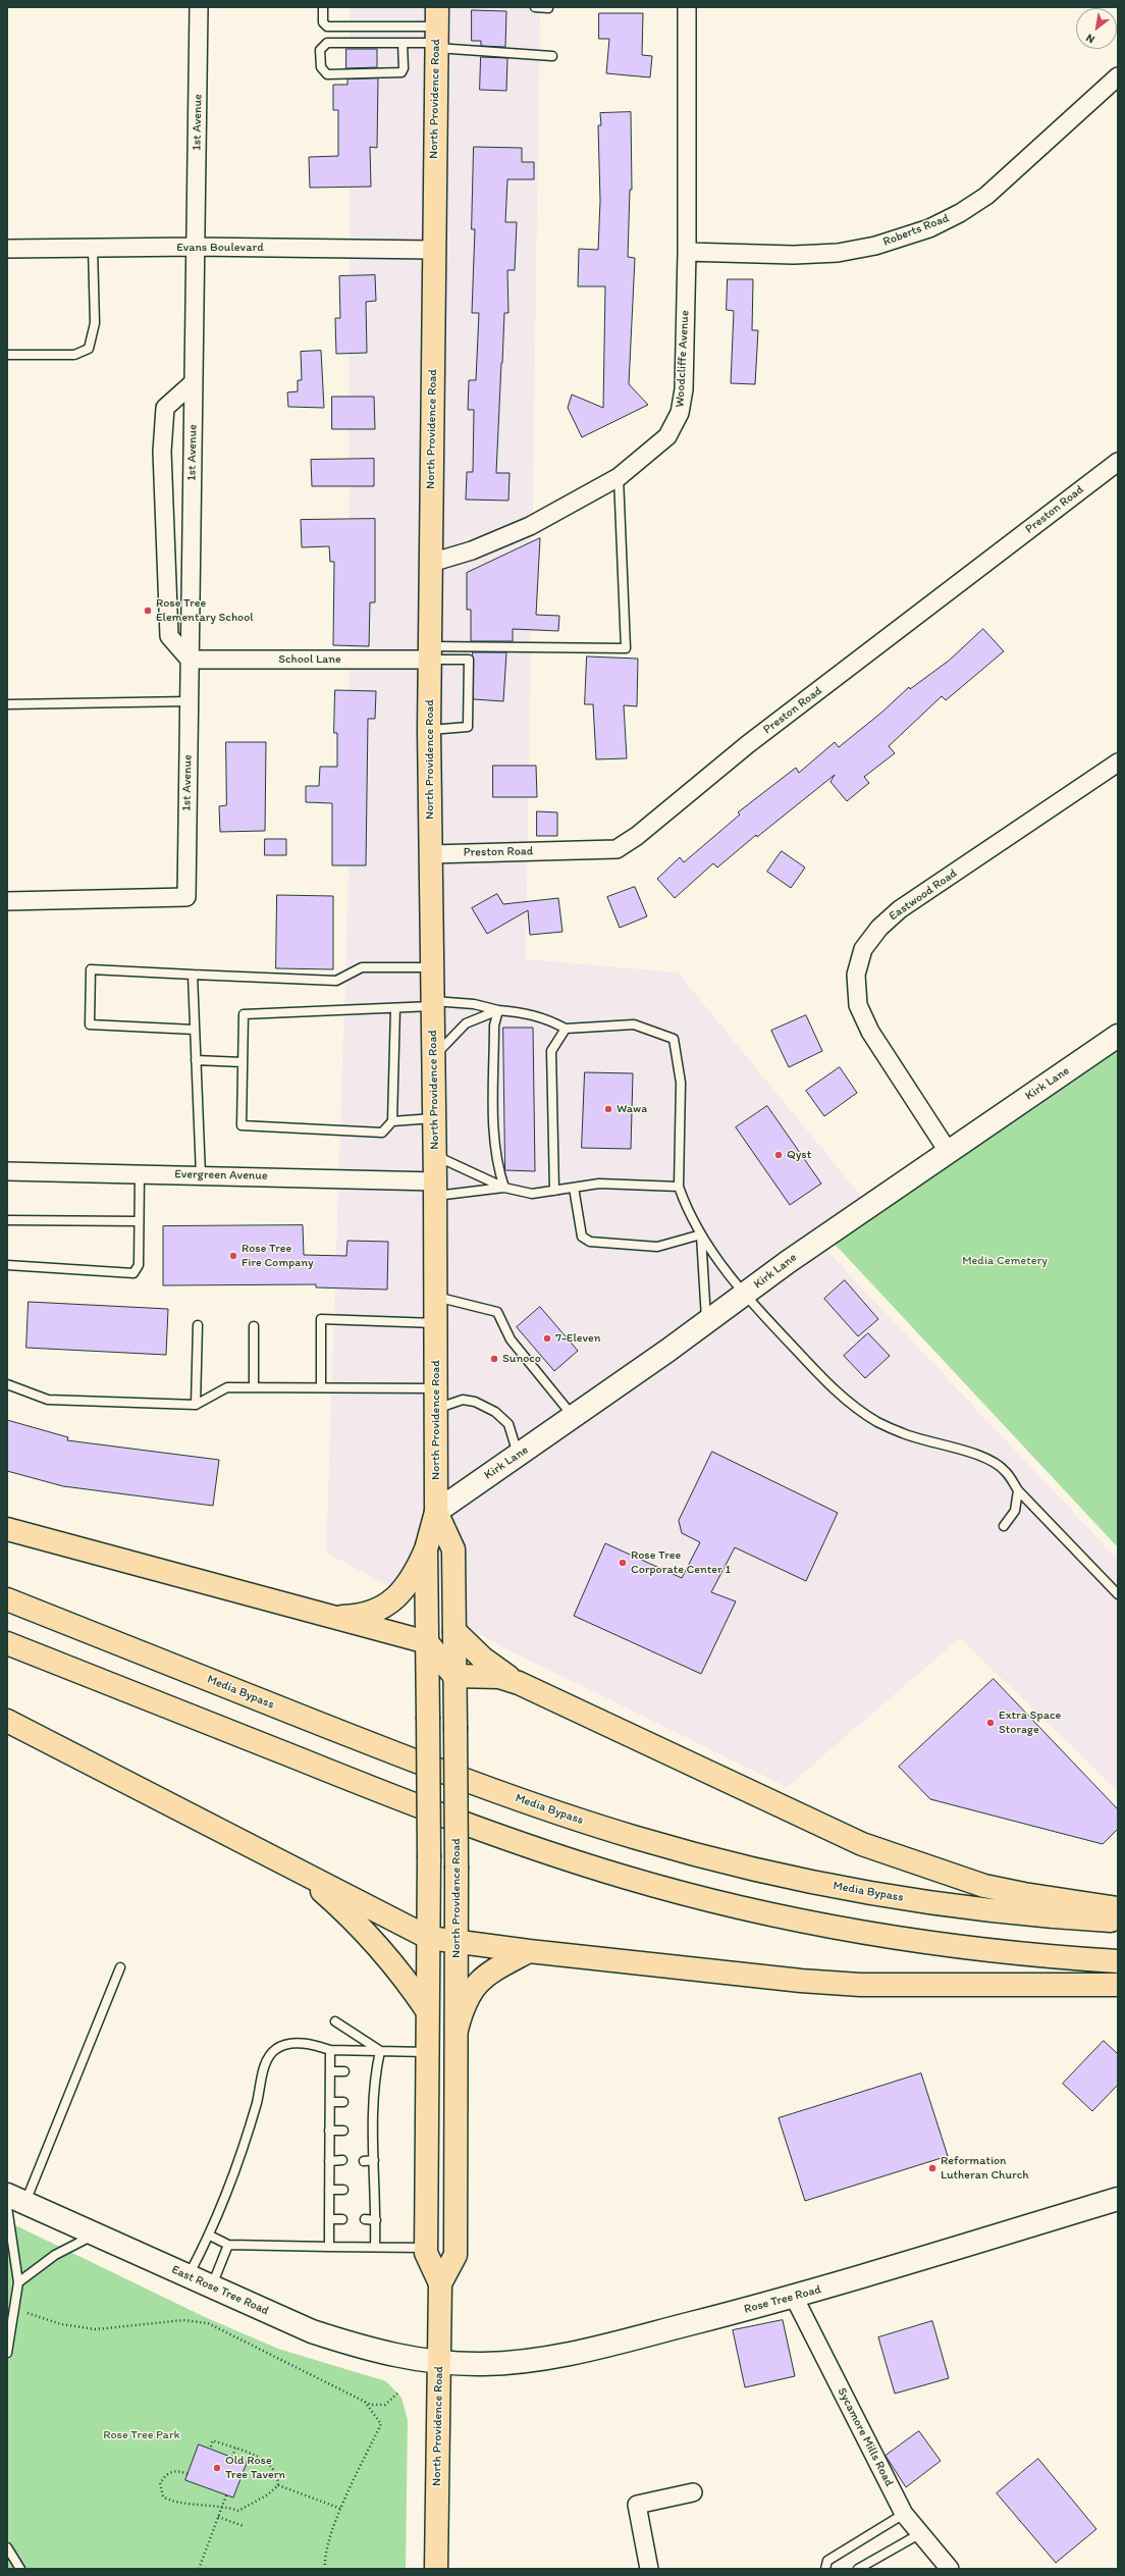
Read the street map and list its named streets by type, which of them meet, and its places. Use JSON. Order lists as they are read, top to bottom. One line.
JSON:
{"streets":{"main road":["North Providence Road","Media Bypass"],"street":["1st Avenue","Roberts Road","Evans Boulevard","Woodcliffe Avenue","Preston Road","School Lane","Eastwood Road","Kirk Lane","Evergreen Avenue","East Rose Tree Road","Rose Tree Road","Sycamore Mills Road"]},"crossings":[["North Providence Road","Evans Boulevard"],["North Providence Road","Woodcliffe Avenue"],["North Providence Road","Preston Road"],["North Providence Road","School Lane"],["North Providence Road","Kirk Lane"],["North Providence Road","Evergreen Avenue"],["North Providence Road","East Rose Tree Road"],["North Providence Road","Rose Tree Road"],["1st Avenue","Evans Boulevard"],["1st Avenue","School Lane"],["Roberts Road","Woodcliffe Avenue"],["Eastwood Road","Kirk Lane"],["East Rose Tree Road","Rose Tree Road"],["Rose Tree Road","Sycamore Mills Road"]],"parks":["Media Cemetery","Rose Tree Park"],"places":["Rose Tree Elementary School","Wawa","Qyst","Rose Tree Fire Company","7-Eleven","Sunoco","Rose Tree Corporate Center 1","Extra Space Storage","Reformation Lutheran Church","Old Rose Tree Tavern"],"north":"bottom left"}
